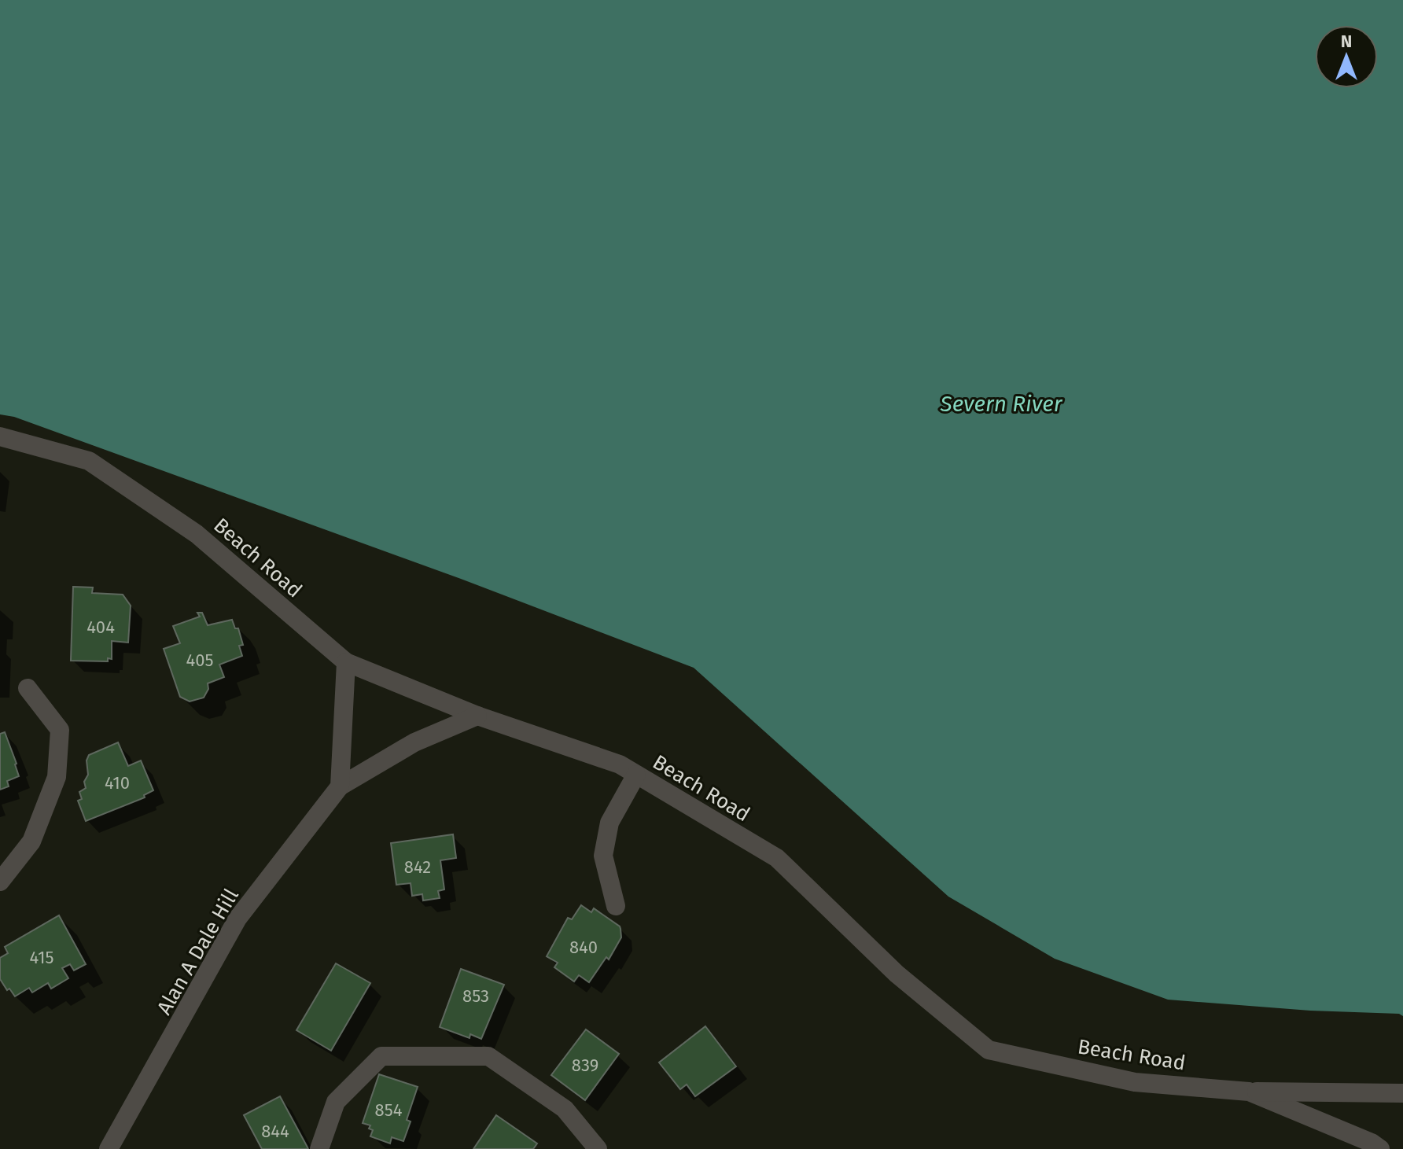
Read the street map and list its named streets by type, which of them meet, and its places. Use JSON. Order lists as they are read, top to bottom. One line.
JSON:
{"streets":{"street":["Beach Road","Alan A Dale Hill"]},"crossings":[["Beach Road","Alan A Dale Hill"]],"water":["Severn River"],"house_numbers":["404","405","410","842","840","415","853","839","854","844"],"north":"top"}
